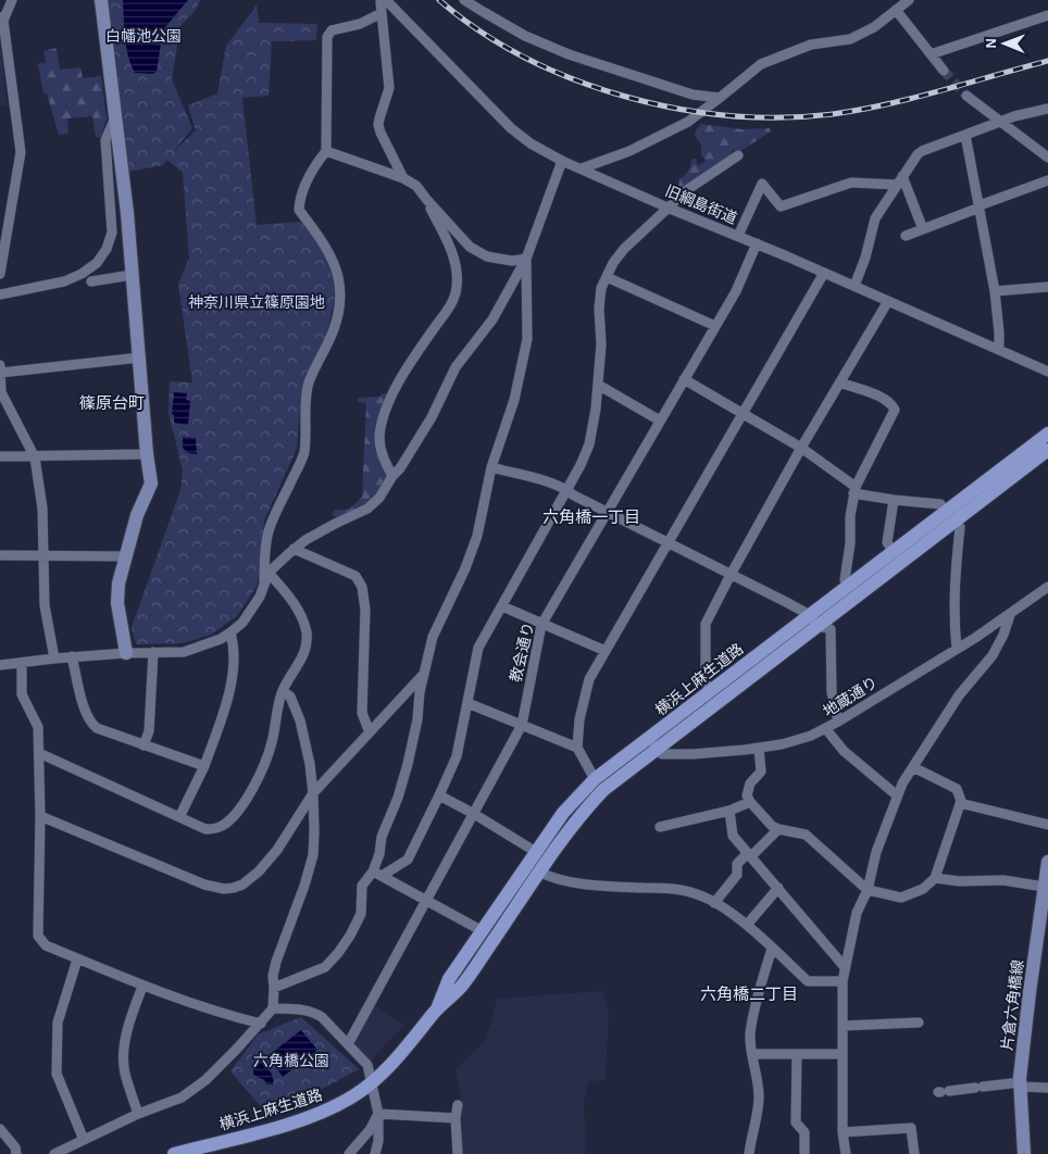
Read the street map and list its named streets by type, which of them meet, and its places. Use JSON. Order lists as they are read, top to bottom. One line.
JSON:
{"streets":{"main road":["横浜上麻生道路"],"street":["旧綱島街道","教会通り","地蔵通り","片倉六角橋線"]},"crossings":[["旧綱島街道","教会通り"],["横浜上麻生道路","地蔵通り"]],"districts":["篠原台町","六角橋一丁目","六角橋二丁目"],"parks":["白幡池公園","神奈川県立篠原園地","六角橋公園"],"north":"left"}
